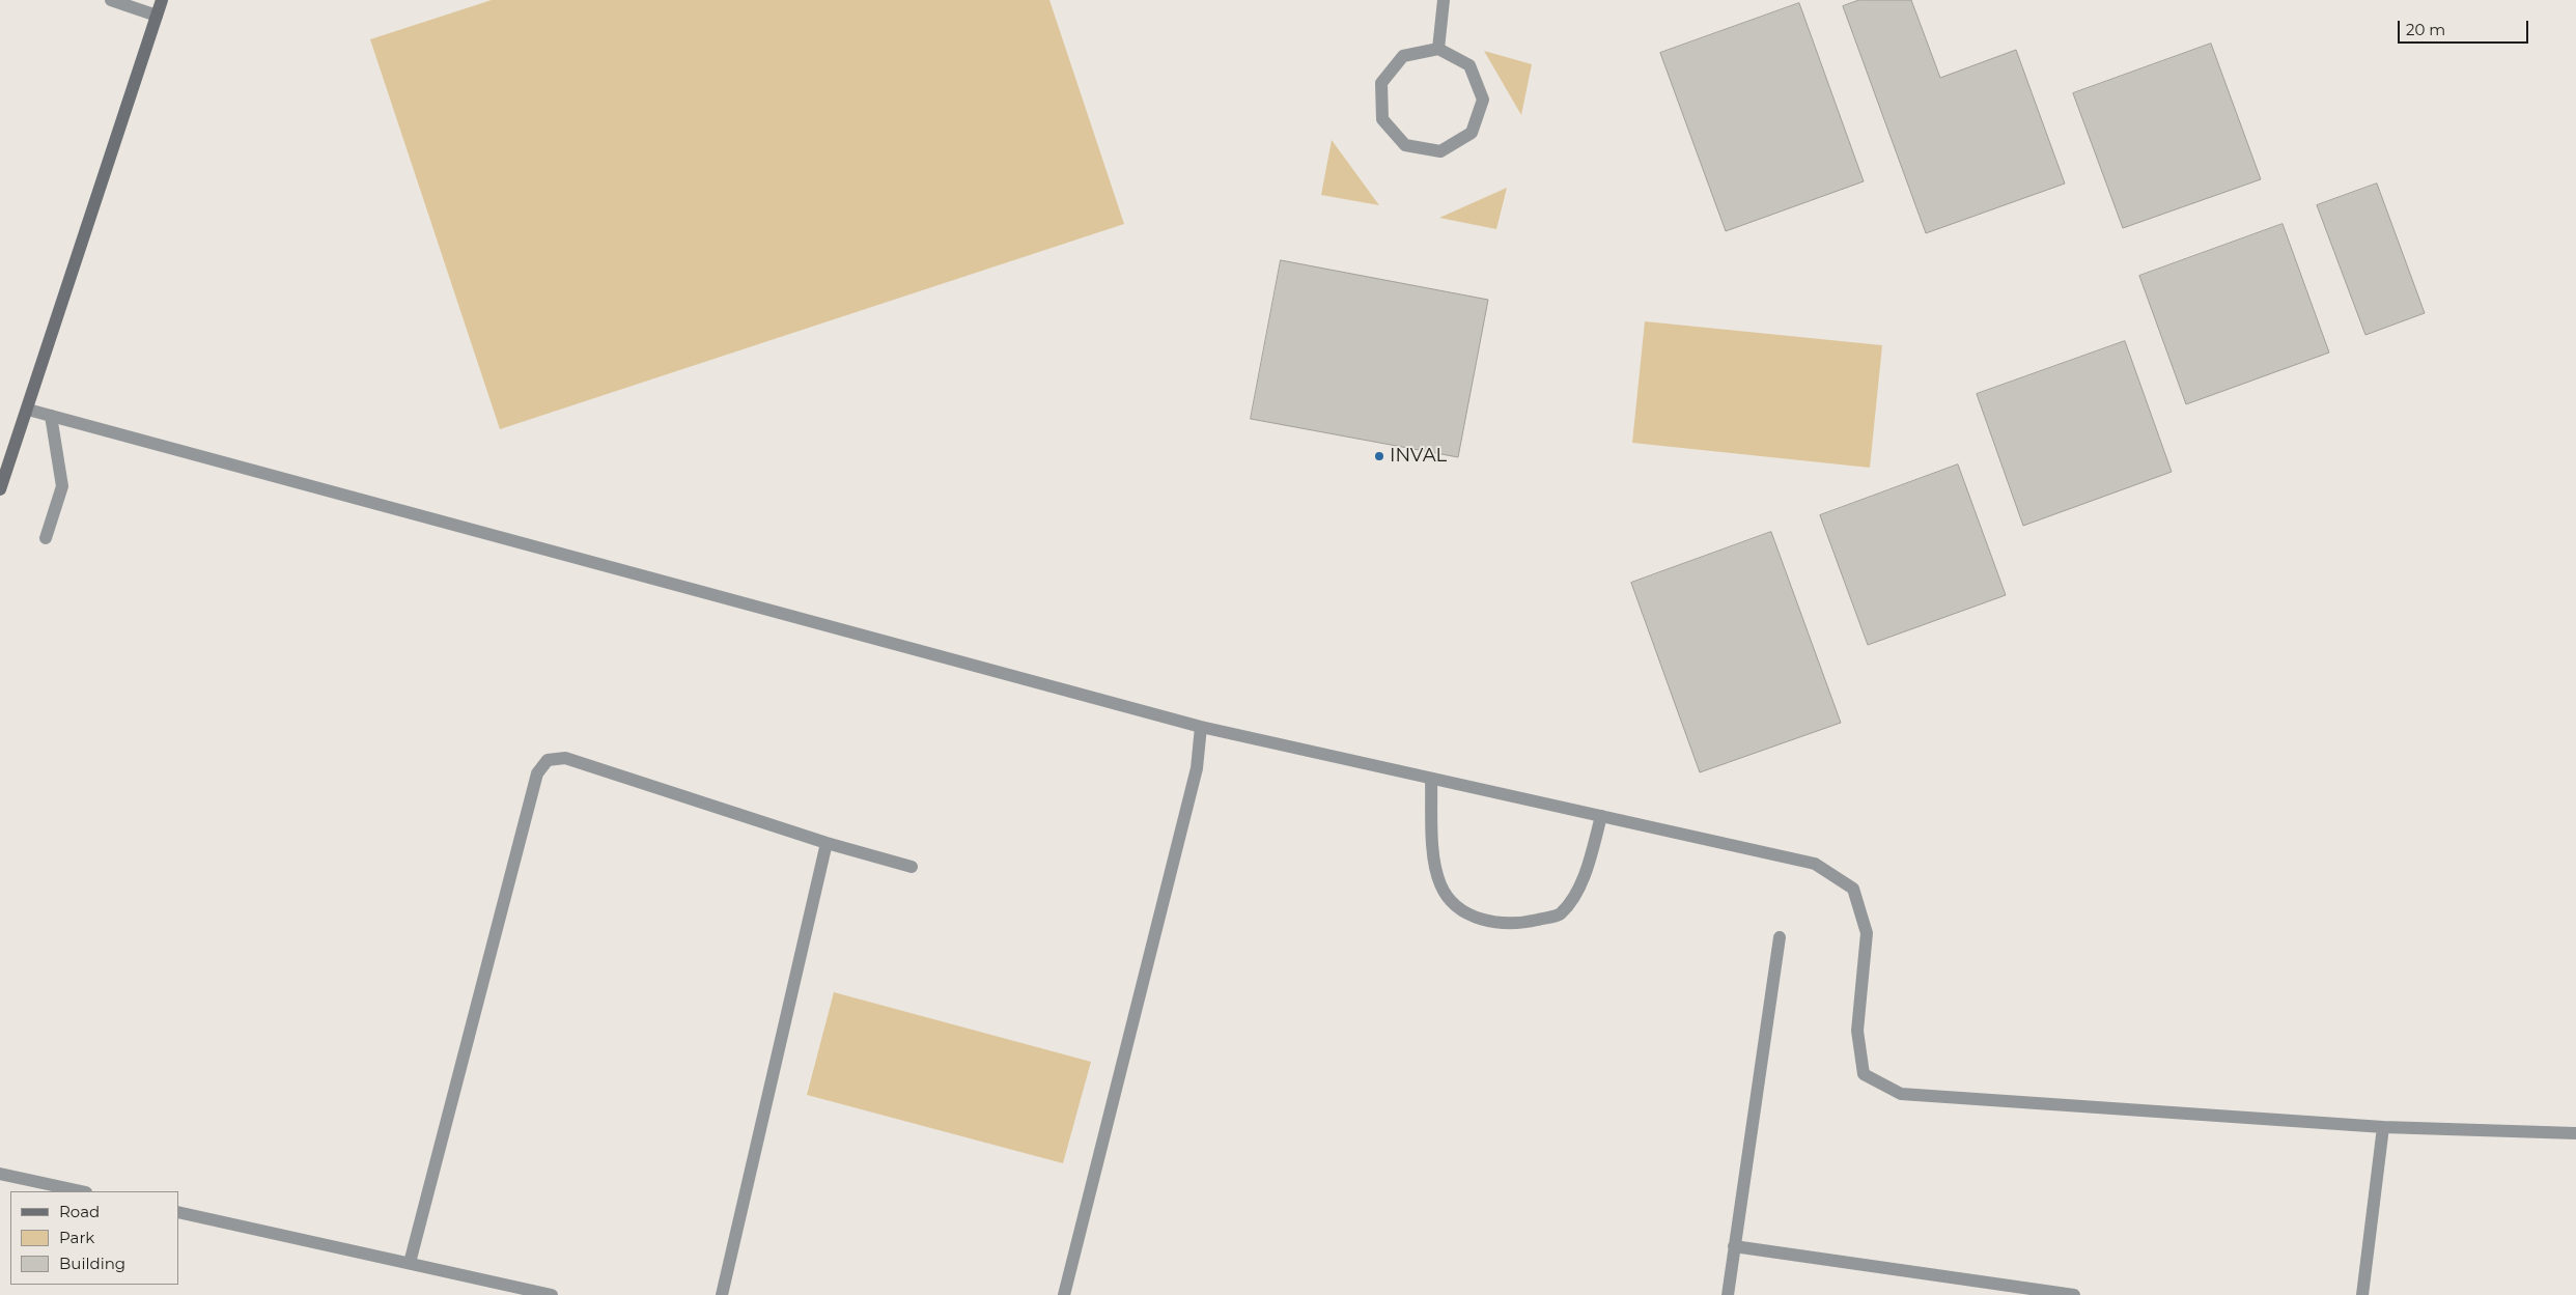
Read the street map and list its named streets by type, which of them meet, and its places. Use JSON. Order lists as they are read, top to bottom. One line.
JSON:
{"places":["INVAL"],"legend":["Road","Park","Building"],"scale_bar":"20 m"}
